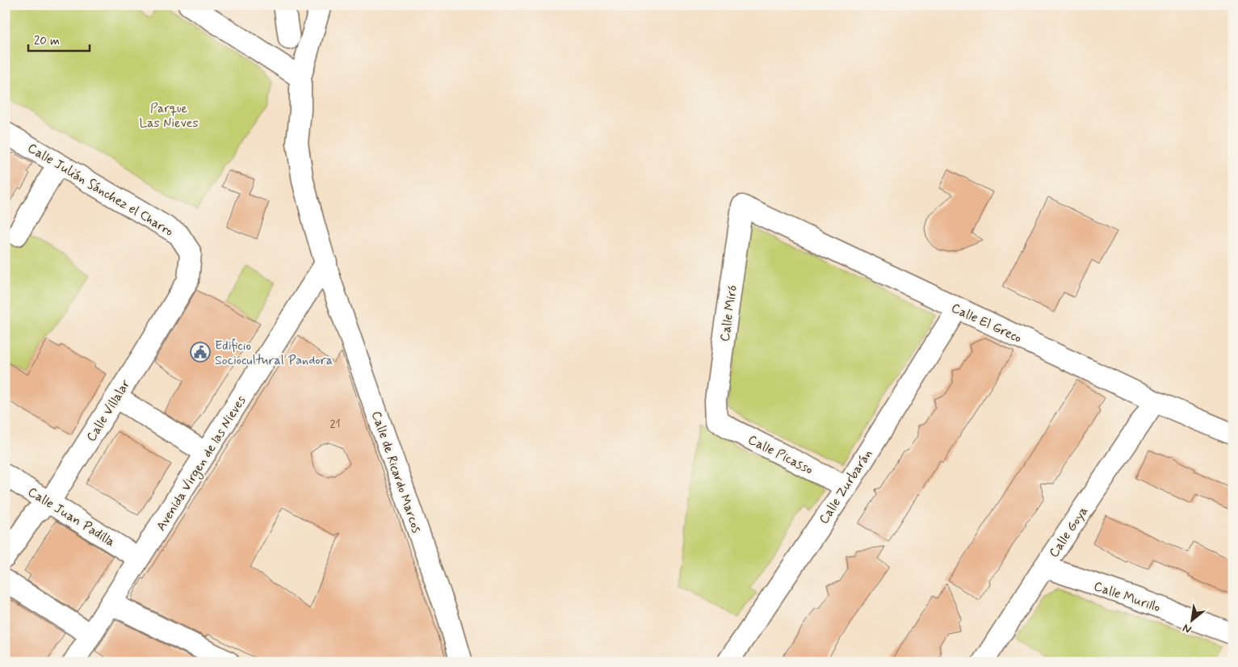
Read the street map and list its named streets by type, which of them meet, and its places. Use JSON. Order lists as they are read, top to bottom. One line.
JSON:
{"streets":{"street":["Calle Julián Sánchez el Charro","Calle Miró","Calle El Greco","Calle Villalar","Calle Picasso","Avenida Virgen de las Nieves","Calle de Ricardo Marcos","Calle Zurbarán","Calle Juan Padilla","Calle Goya","Calle Murillo"]},"crossings":[["Calle Julián Sánchez el Charro","Calle Villalar"],["Calle Miró","Calle El Greco"],["Calle Miró","Calle Picasso"],["Calle El Greco","Calle Zurbarán"],["Calle El Greco","Calle Goya"],["Calle Villalar","Calle Juan Padilla"],["Calle Picasso","Calle Zurbarán"],["Avenida Virgen de las Nieves","Calle de Ricardo Marcos"],["Avenida Virgen de las Nieves","Calle Juan Padilla"],["Calle Goya","Calle Murillo"]],"parks":["Parque Las Nieves"],"places":{"public building":["Edificio Sociocultural Pandora"]},"house_numbers":["21"],"scale_bar":"20 m","north":"bottom left"}
